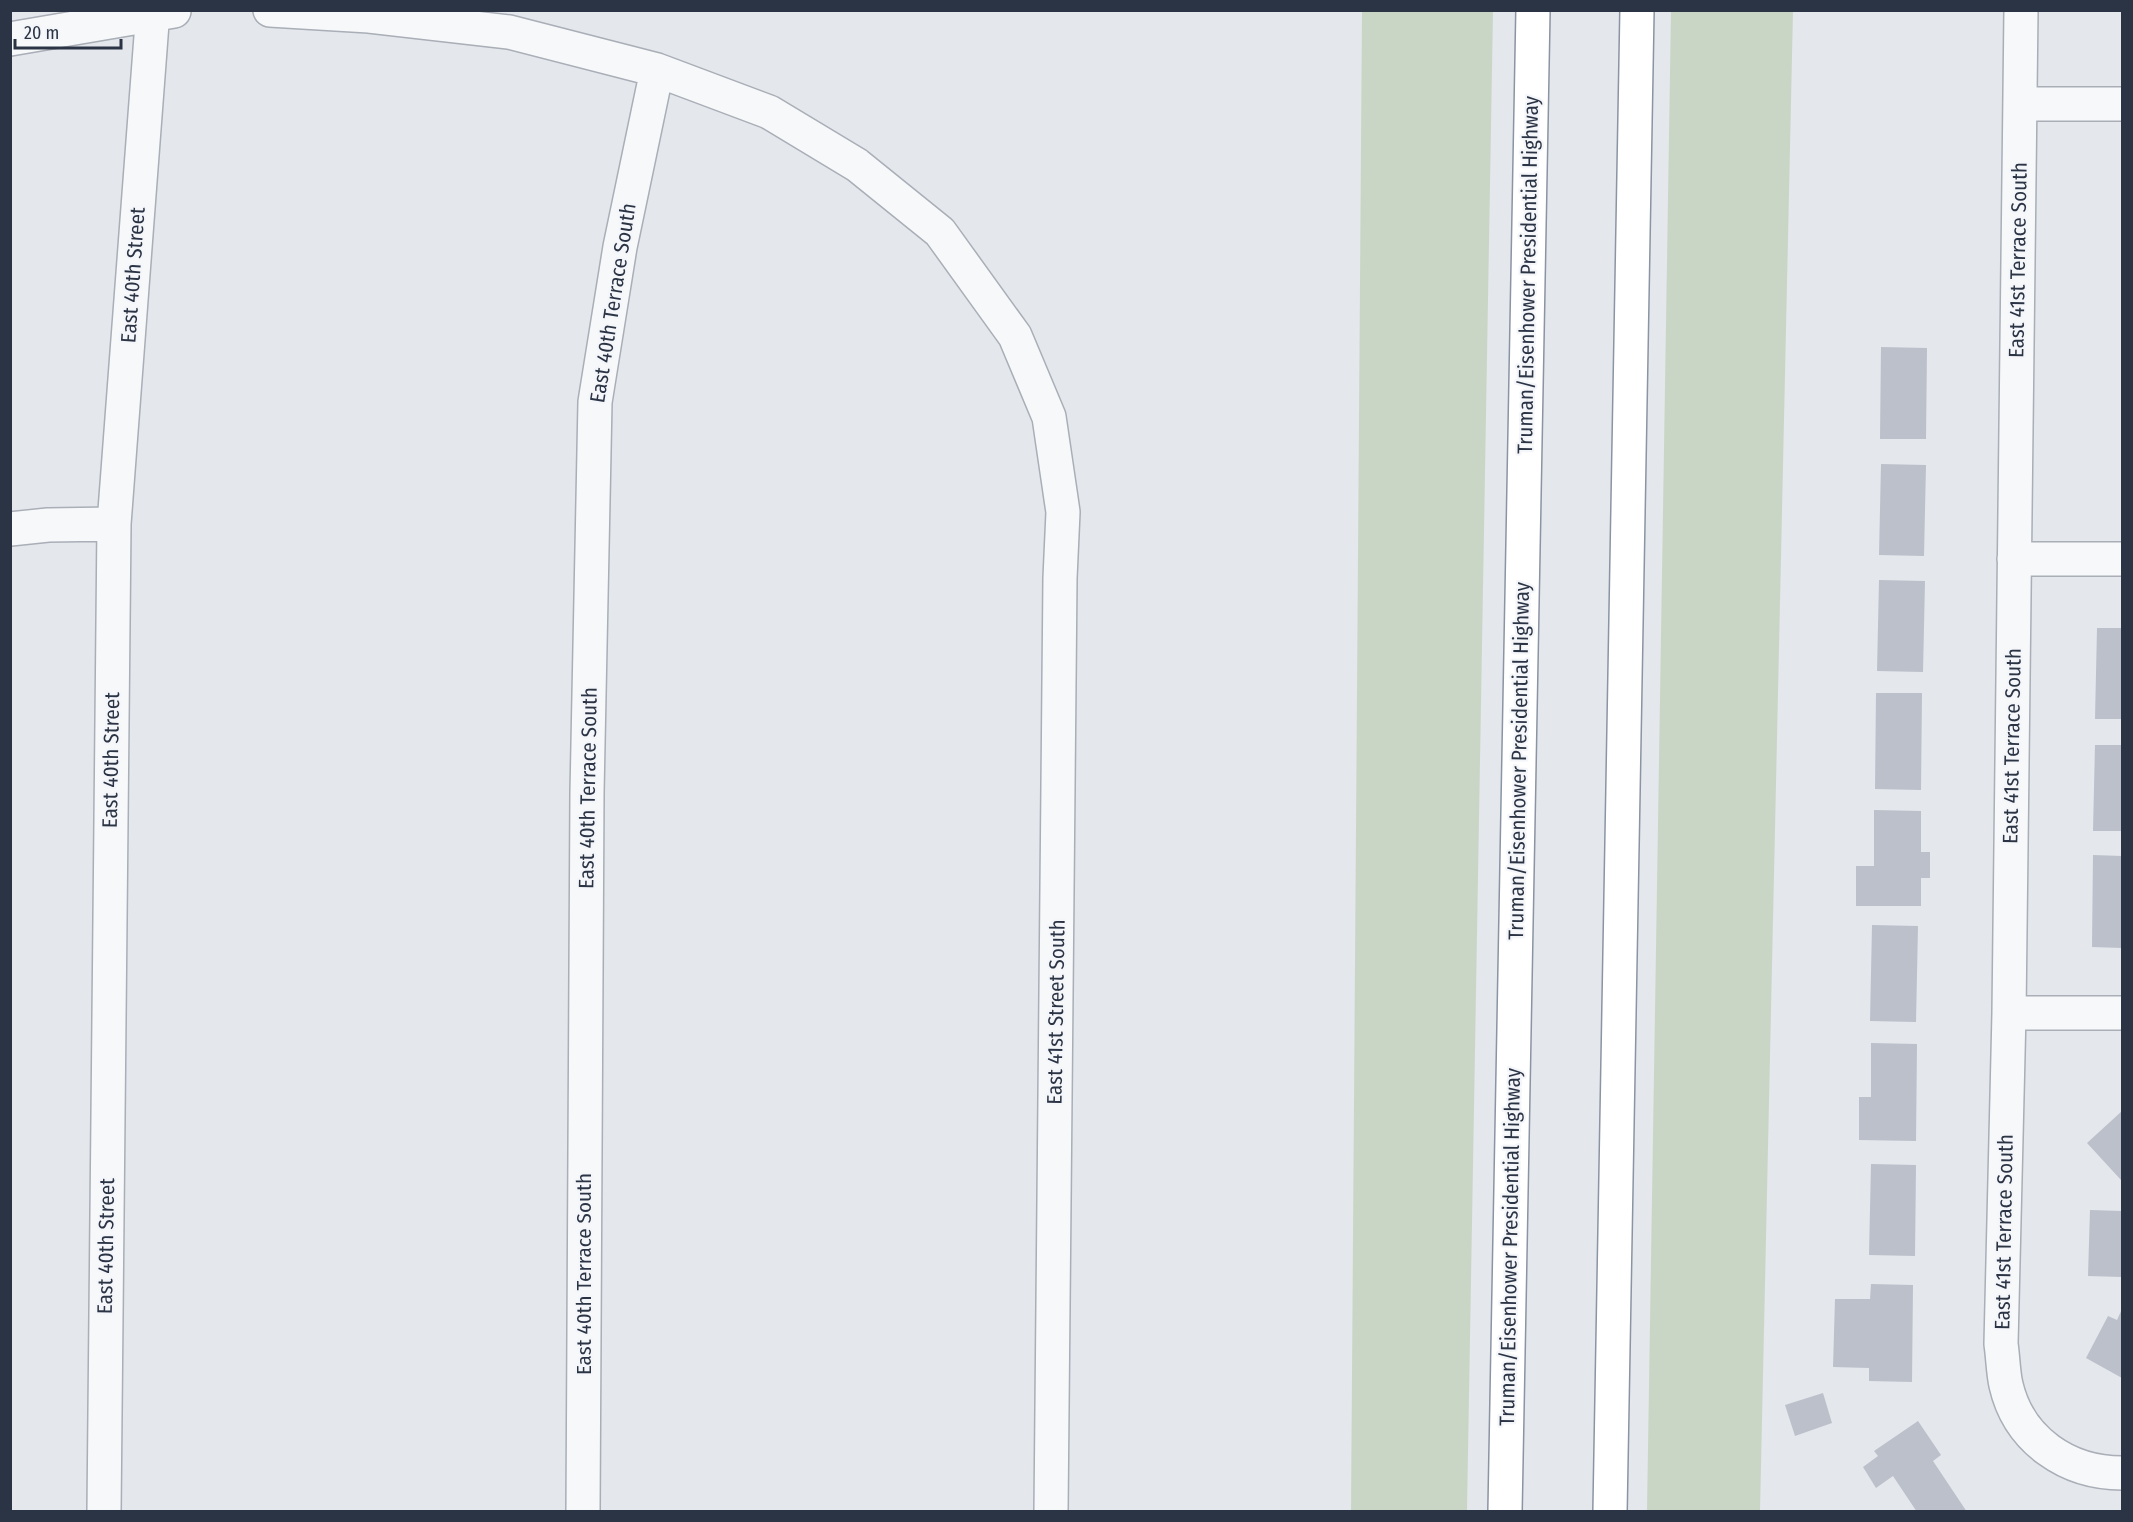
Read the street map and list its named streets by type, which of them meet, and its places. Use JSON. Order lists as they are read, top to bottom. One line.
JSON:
{"streets":{"highway":["Truman/Eisenhower Presidential Highway"],"street":["East 41st Terrace South","East 40th Street","East 40th Terrace South","East 41st Street South"]},"crossings":[["East 40th Terrace South","East 41st Street South"]],"scale_bar":"20 m"}
